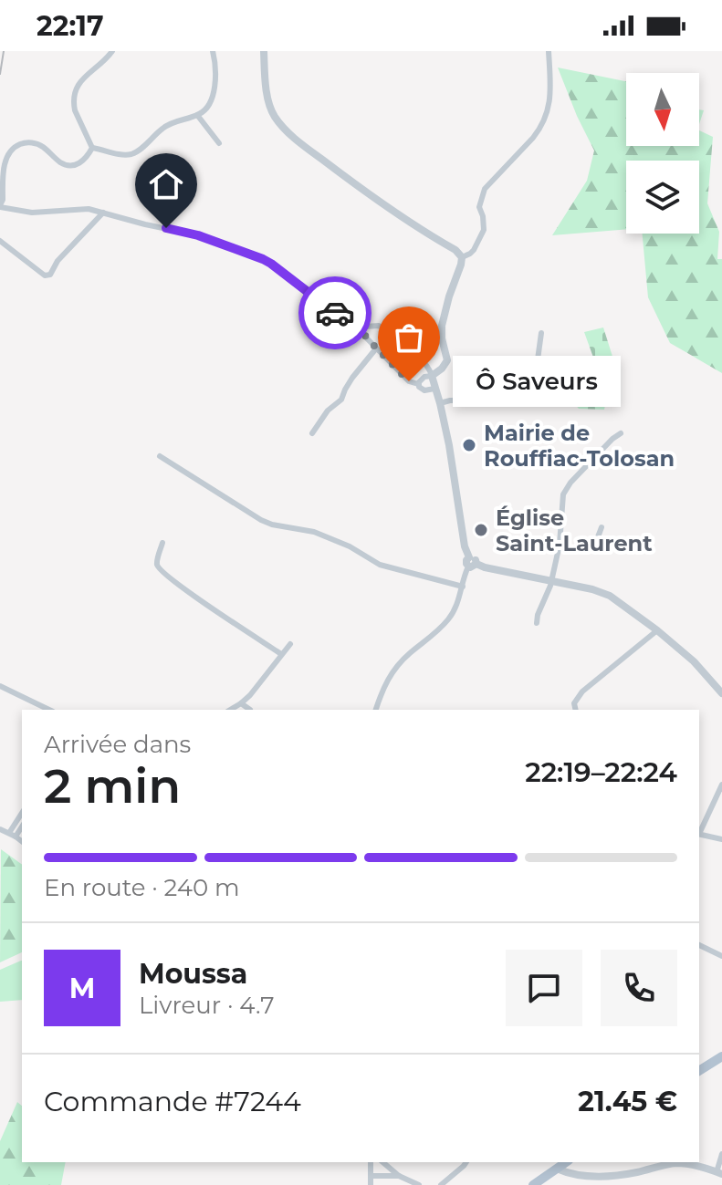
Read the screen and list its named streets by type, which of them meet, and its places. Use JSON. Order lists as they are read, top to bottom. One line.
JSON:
{"places":["Ô Saveurs","Mairie de Rouffiac-Tolosan","Église Saint-Laurent"],"north":"bottom","page":{"status":"22:17","bubble":"Ô Saveurs","heading":["2 min","Arrivée dans","22:19–22:24"],"panel":["Moussa","Livreur · 4.7","Commande #7244","21.45 €"],"bar":"En route · 240 m","round":"M"}}
